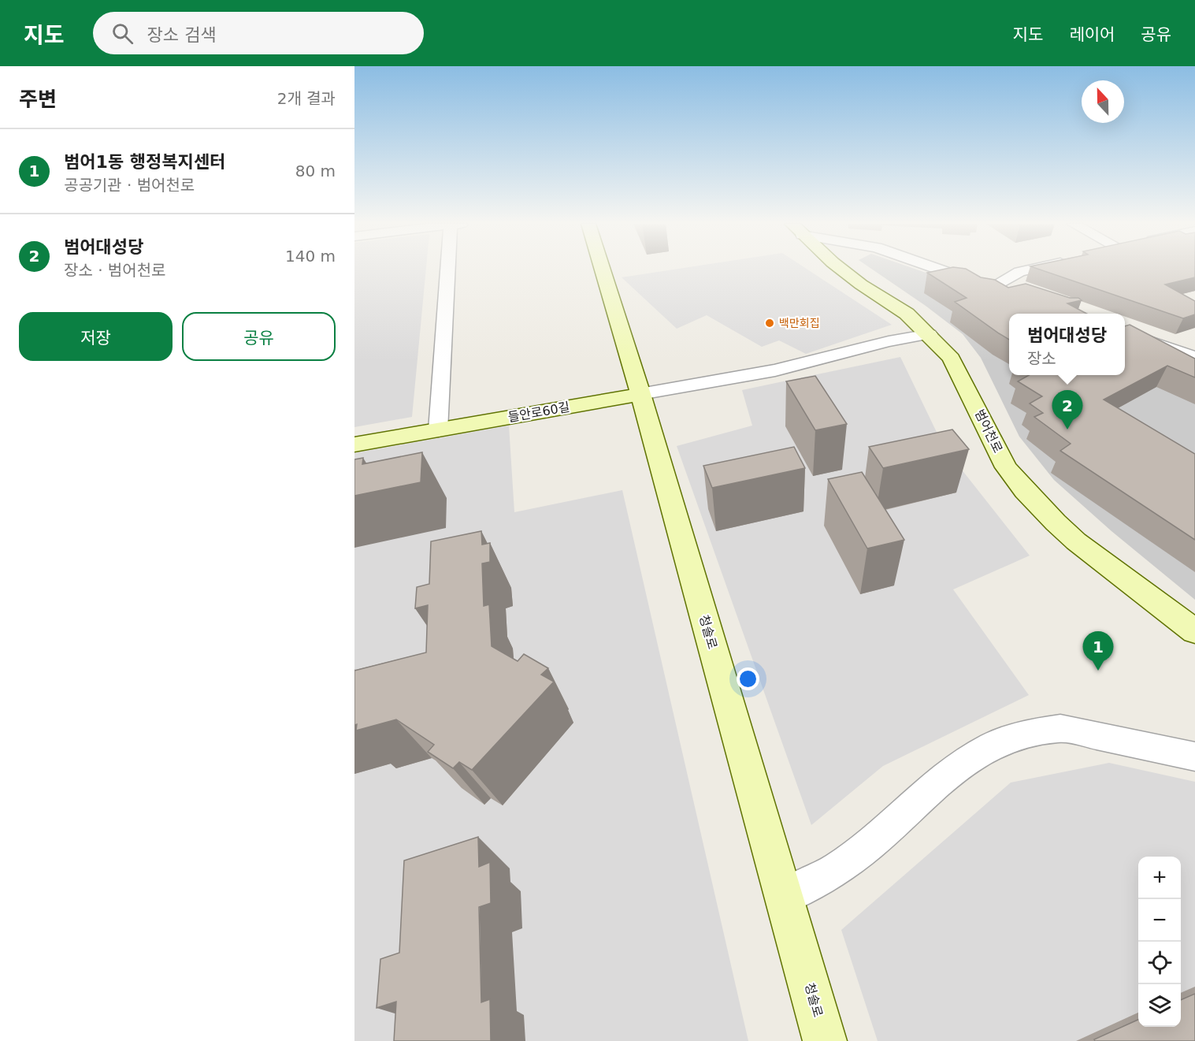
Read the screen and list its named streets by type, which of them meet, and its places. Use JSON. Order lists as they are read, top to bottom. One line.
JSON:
{"streets":{"street":["들안로60길","범어천로","청솔로"]},"crossings":[["들안로60길","청솔로"]],"places":["백만회집"],"north":"top","page":{"header":"지도","search":"장소 검색","nav":["지도","레이어","공유"],"heading":["주변","2개 결과"],"list":[{"mark":"1","name":"범어1동 행정복지센터","note":"공공기관 · 범어천로","value":"80 m"},{"mark":"2","name":"범어대성당","note":"장소 · 범어천로","value":"140 m"}],"buttons":["저장","공유"],"popup":["범어대성당","장소"],"pins":["2","1"],"map_buttons":["+","−"]}}
